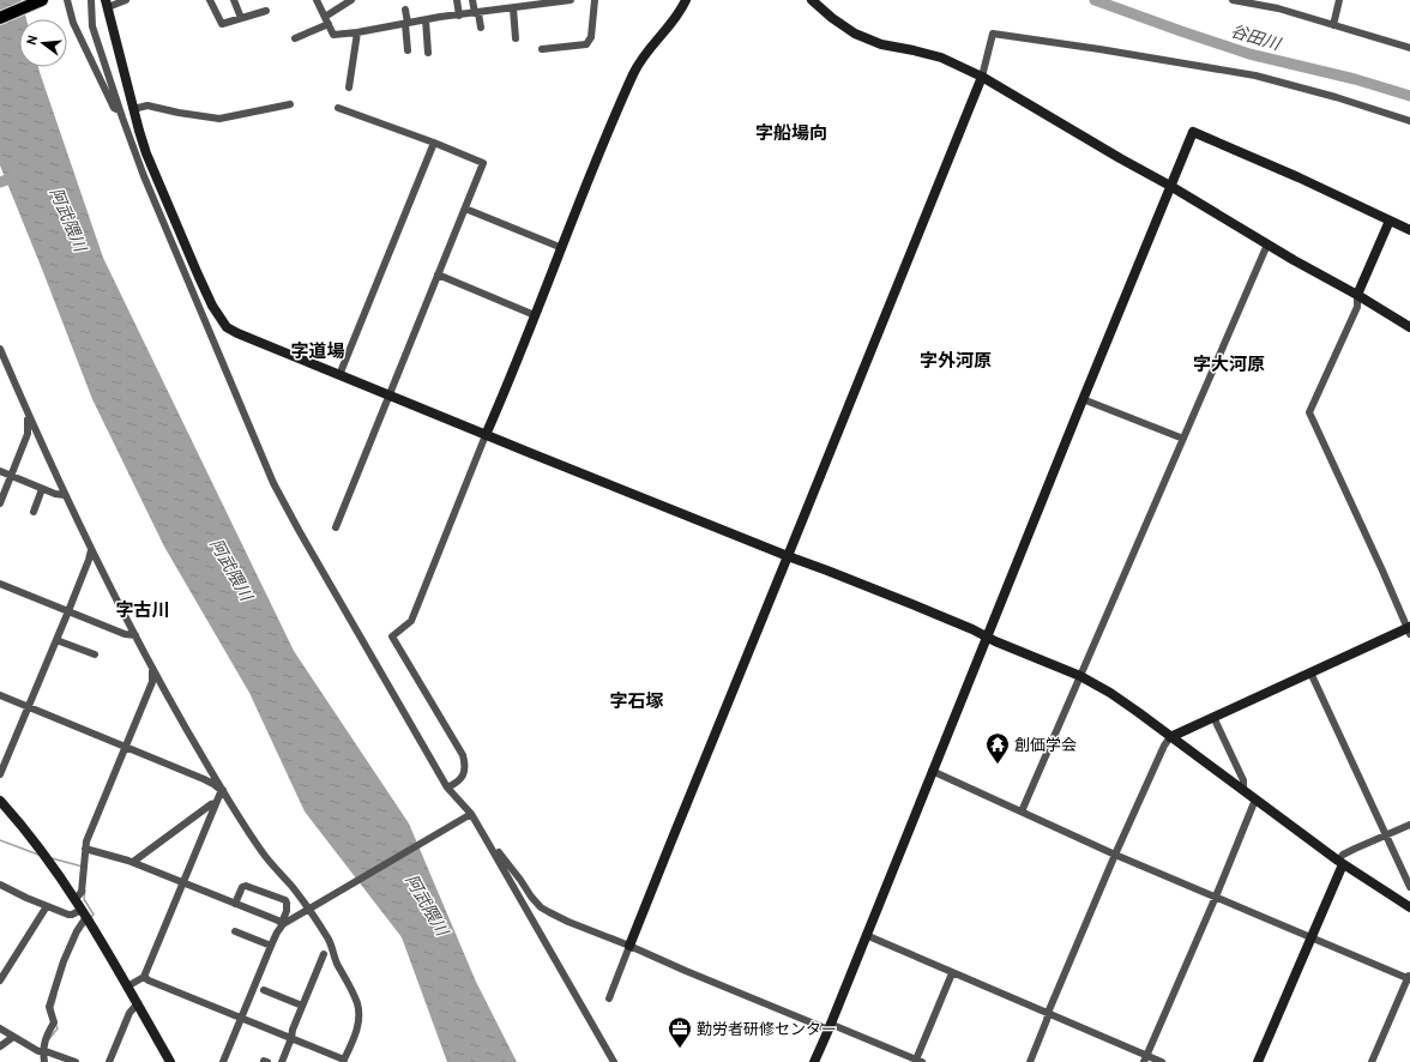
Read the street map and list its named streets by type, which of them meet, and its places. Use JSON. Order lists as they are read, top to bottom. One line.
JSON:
{"districts":["字船場向","字道場","字外河原","字大河原","字古川","字石塚"],"water":["谷田川","阿武隈川"],"places":{"temple":["創価学会"],"office":["勤労者研修センター"]},"north":"left"}
